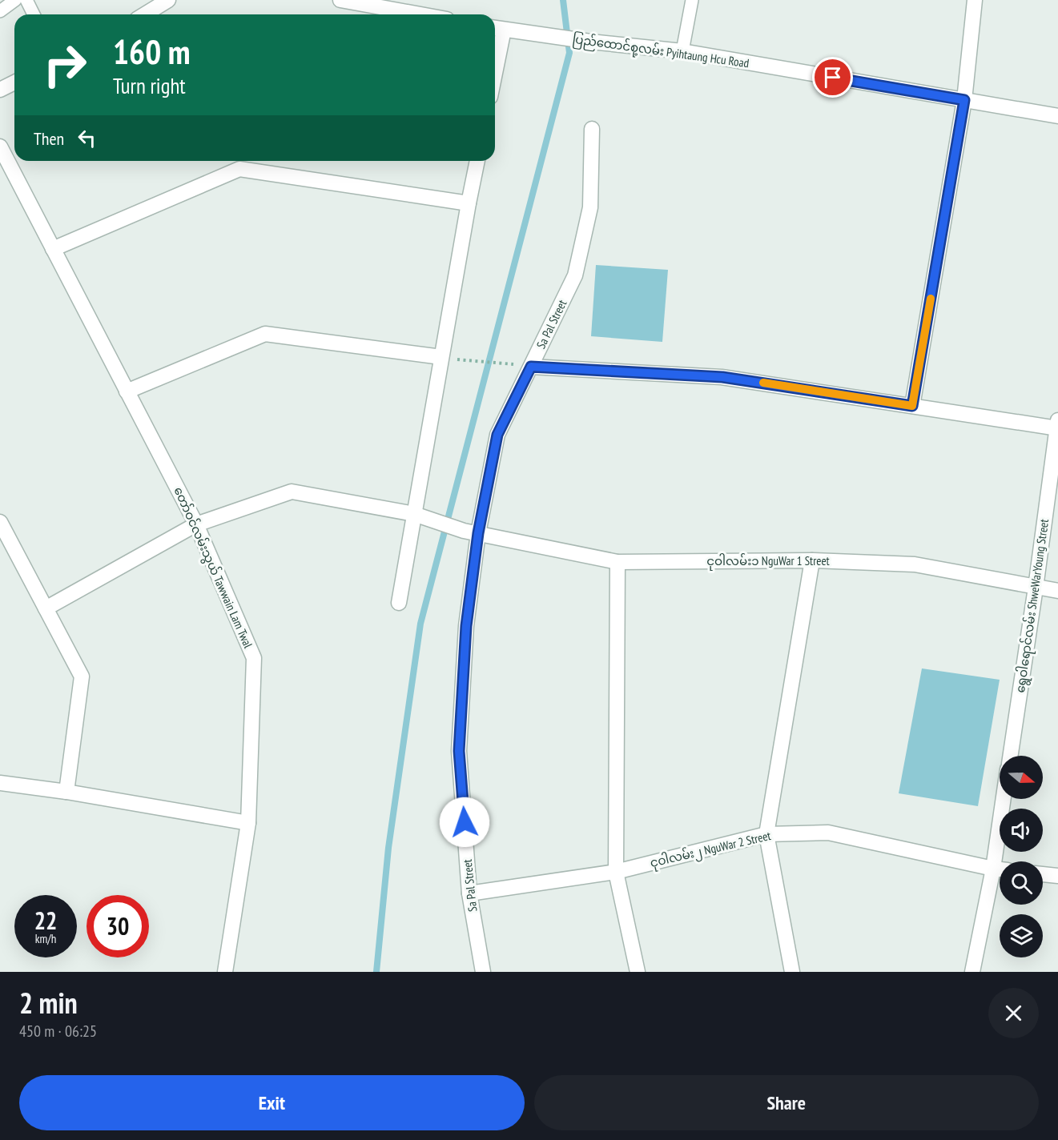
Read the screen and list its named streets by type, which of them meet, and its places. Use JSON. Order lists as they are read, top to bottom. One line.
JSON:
{"streets":{"street":["ပြည်ထောင်စု့လမ်း Pyihtaung Hcu Road","Sa Pal Street","ငုဝါလမ်း၁ NguWar 1 Street","တော်ဝင်လမ်းသွယ် Tawwain Lam Twal","ရွေဝါရောင်လမ်း ShweWarYoung Street","ငုဝါလမ်း၂ NguWar 2 Street"]},"crossings":[["Sa Pal Street","ငုဝါလမ်း၁ NguWar 1 Street"],["Sa Pal Street","ငုဝါလမ်း၂ NguWar 2 Street"],["ငုဝါလမ်း၁ NguWar 1 Street","တော်ဝင်လမ်းသွယ် Tawwain Lam Twal"],["ငုဝါလမ်း၁ NguWar 1 Street","ရွေဝါရောင်လမ်း ShweWarYoung Street"]],"north":"right","page":{"turn":["160 m","Turn right"],"then":"Then","speed":"22 km/h","limit":"30","heading":["2 min","450 m · 06:25"],"buttons":["Exit","Share"]}}
